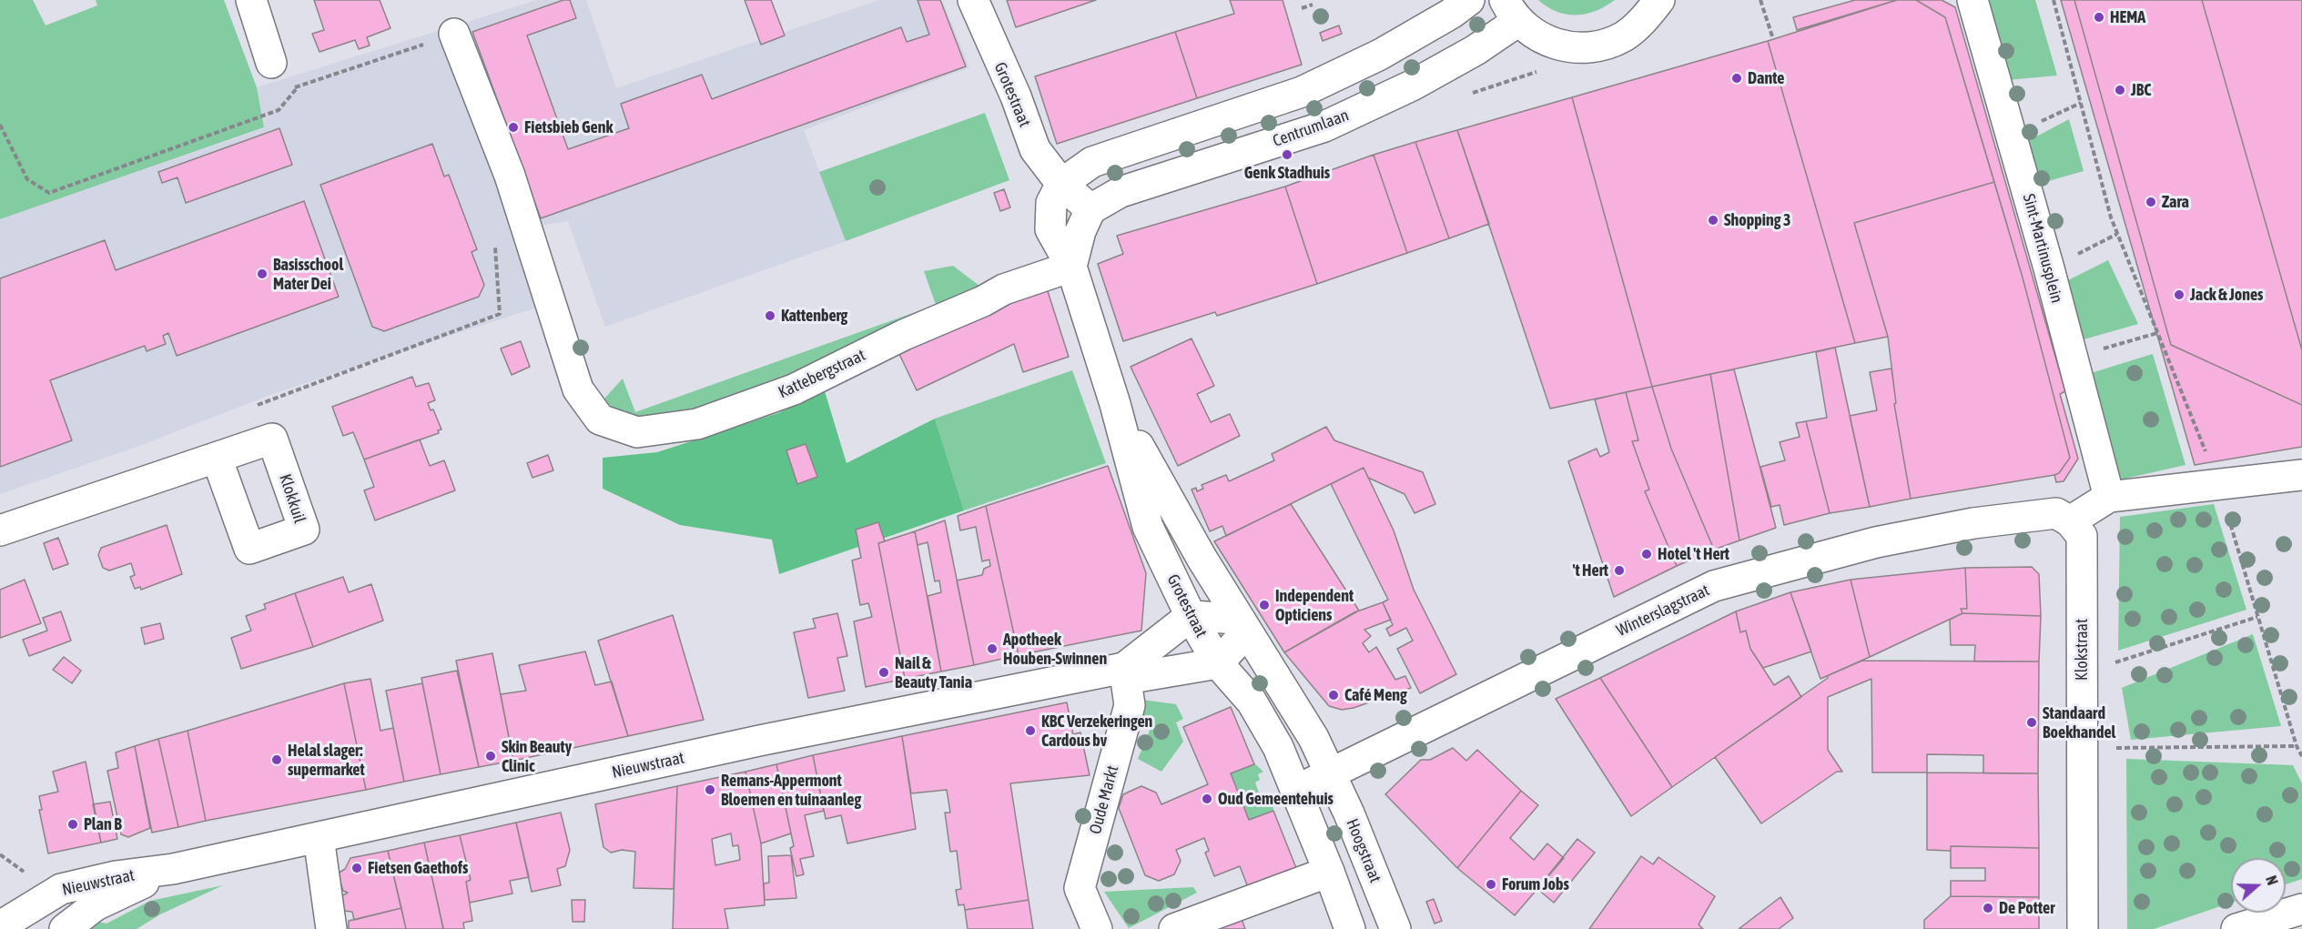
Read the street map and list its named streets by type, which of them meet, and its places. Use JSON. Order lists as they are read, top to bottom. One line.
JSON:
{"streets":{"street":["Grotestraat","Centrumlaan","Sint-Martinusplein","Kattebergstraat","Winterslagstraat","Klokstraat","Nieuwstraat","Oude Markt","Hoogstraat"]},"crossings":[["Grotestraat","Centrumlaan"],["Grotestraat","Kattebergstraat"],["Grotestraat","Winterslagstraat"],["Grotestraat","Nieuwstraat"],["Grotestraat","Hoogstraat"],["Winterslagstraat","Klokstraat"],["Winterslagstraat","Hoogstraat"],["Nieuwstraat","Oude Markt"]],"places":["HEMA","Dante","JBC","Fietsbieb Genk","Genk Stadhuis","Zara","Shopping 3","Basisschool Mater Dei","Jack & Jones","Kattenberg","Hotel 't Hert","'t Hert","Independent Opticiens","Apotheek Houben-Swinnen","Nail & Beauty Tania","Café Meng","Standaard Boekhandel","KBC Verzekeringen Cardous bv","Skin Beauty Clinic","Helal slager: supermarket","Remans-Appermont Bloemen en tuinaanleg","Oud Gemeentehuis","Plan B","Fietsen Gaethofs","Forum Jobs","De Potter"],"north":"right"}
